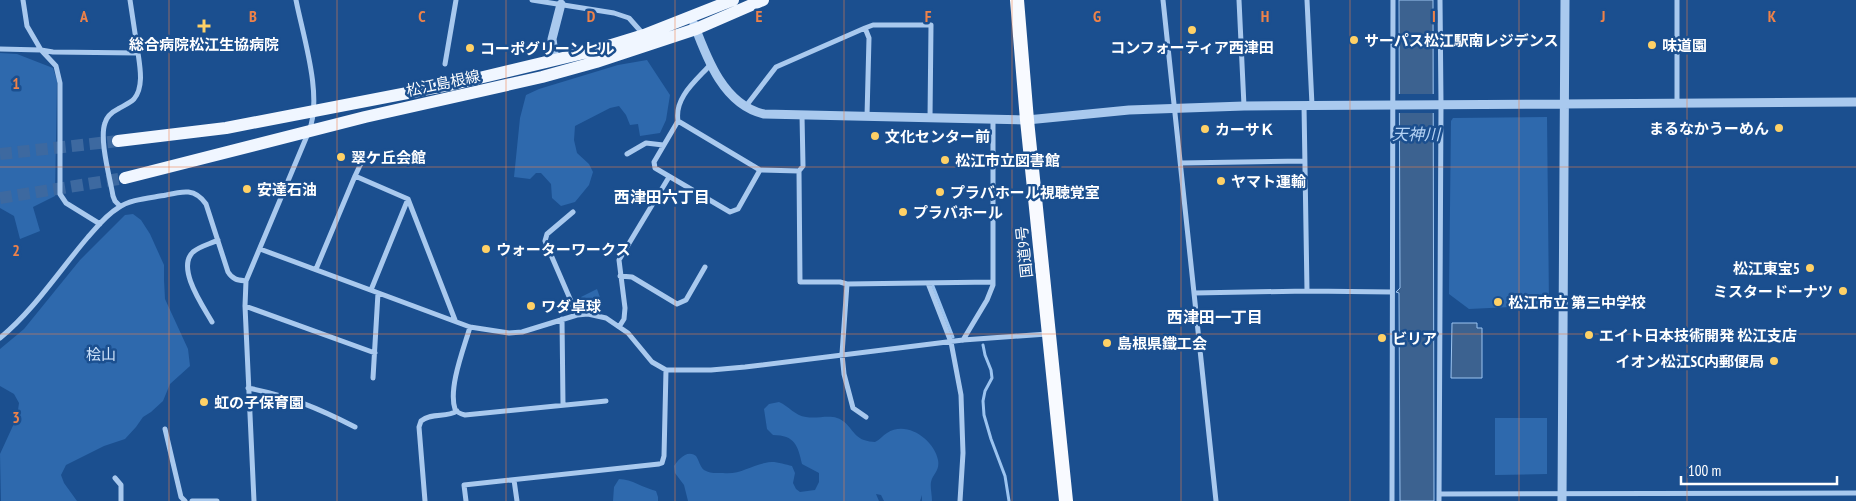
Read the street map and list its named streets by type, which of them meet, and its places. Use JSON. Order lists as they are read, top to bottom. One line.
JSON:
{"streets":{"highway":["国道9号"],"main road":["松江島根線"]},"districts":["西津田六丁目","西津田一丁目"],"water":["天神川"],"parks":["桧山"],"places":{"health":["総合病院松江生協病院"],"other":["コンフォーティア西津田","サーパス松江駅南レジデンス","味道園","コーポグリーンヒル","まるなかうーめん","カーサＫ","文化センター前","翠ケ丘会館","松江市立図書館","ヤマト運輸","安達石油","プラバホール視聴覚室","プラバホール","ウォーターワークス","松江東宝5","ミスタードーナツ","松江市立 第三中学校","ワダ卓球","エイト日本技術開発 松江支店","ビリア","島根県鐵工会","イオン松江SC内郵便局","虹の子保育園"]},"scale_bar":"100 m","grid":{"columns":["A","B","C","D","E","F","G","H","I","J","K"],"rows":["1","2","3"]}}
